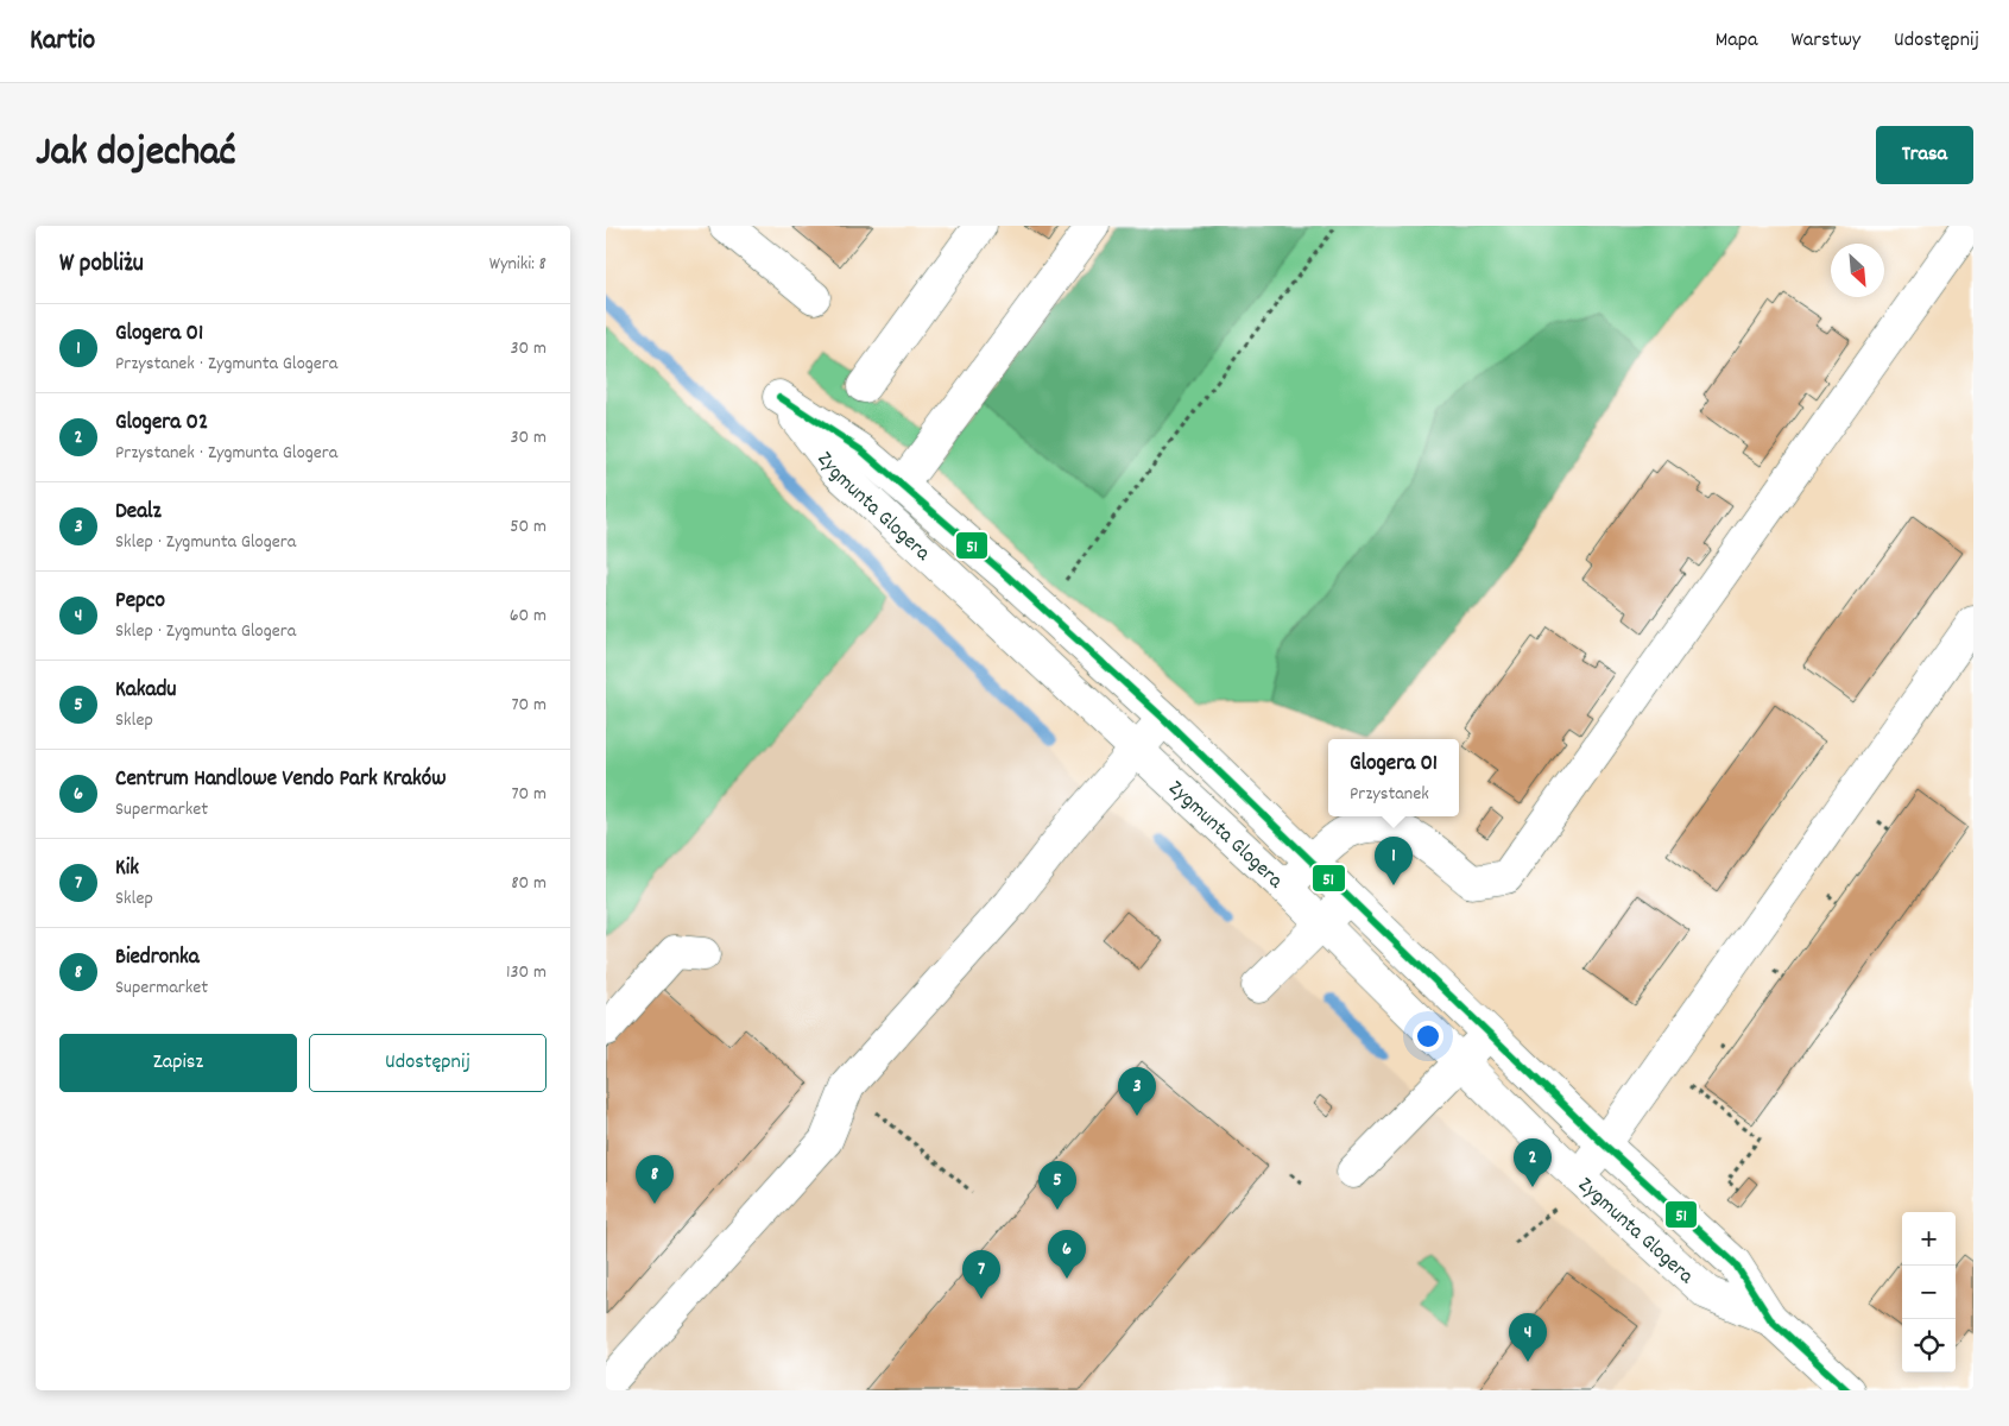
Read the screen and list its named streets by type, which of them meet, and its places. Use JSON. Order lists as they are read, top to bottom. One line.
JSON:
{"streets":{"street":["Zygmunta Glogera"]},"lines":["transit line 51"],"north":"bottom right","page":{"header":"Kartio","nav":["Mapa","Warstwy","Udostępnij"],"title":"Jak dojechać","buttons":["Trasa",["Zapisz","Udostępnij"]],"heading":["W pobliżu","Wyniki: 8"],"list":[{"mark":"1","name":"Glogera 01","note":"Przystanek · Zygmunta Glogera","value":"30 m"},{"mark":"2","name":"Glogera 02","note":"Przystanek · Zygmunta Glogera","value":"30 m"},{"mark":"3","name":"Dealz","note":"Sklep · Zygmunta Glogera","value":"50 m"},{"mark":"4","name":"Pepco","note":"Sklep · Zygmunta Glogera","value":"60 m"},{"mark":"5","name":"Kakadu","note":"Sklep","value":"70 m"},{"mark":"6","name":"Centrum Handlowe Vendo Park Kraków","note":"Supermarket","value":"70 m"},{"mark":"7","name":"Kik","note":"Sklep","value":"80 m"},{"mark":"8","name":"Biedronka","note":"Supermarket","value":"130 m"}],"popup":["Glogera 01","Przystanek"],"pins":["1","3","2","8","5","6","7","4"],"map_buttons":["+","−"]}}
